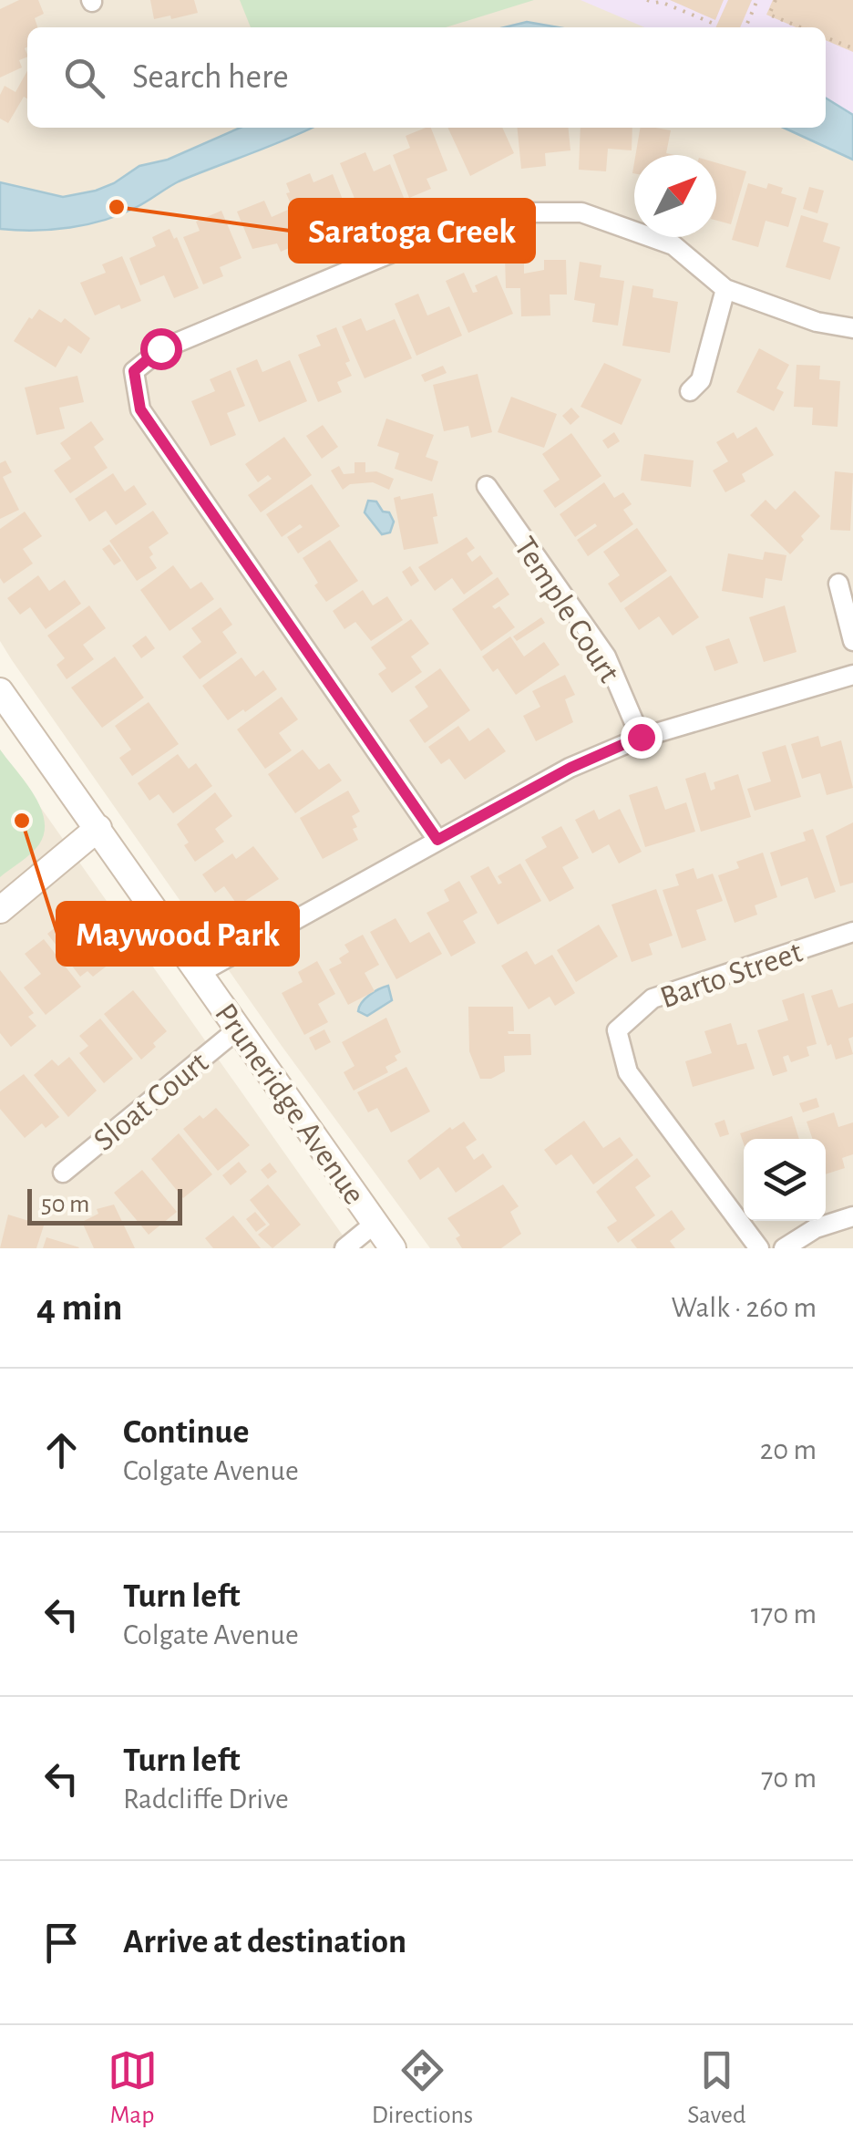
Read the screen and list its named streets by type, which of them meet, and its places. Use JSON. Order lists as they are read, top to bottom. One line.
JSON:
{"streets":{"main road":["Pruneridge Avenue"],"street":["Temple Court","Barto Street","Sloat Court"]},"crossings":[["Sloat Court","Pruneridge Avenue"]],"places":["Saratoga Creek","Maywood Park"],"scale_bar":"50 m","north":"top right","page":{"search":"Search here","scale":"50 m","heading":["4 min","Walk · 260 m"],"list":[["Continue","Colgate Avenue","20 m"],["Turn left","Colgate Avenue","170 m"],["Turn left","Radcliffe Drive","70 m"],"Arrive at destination"],"nav":["Map","Directions","Saved"]}}
